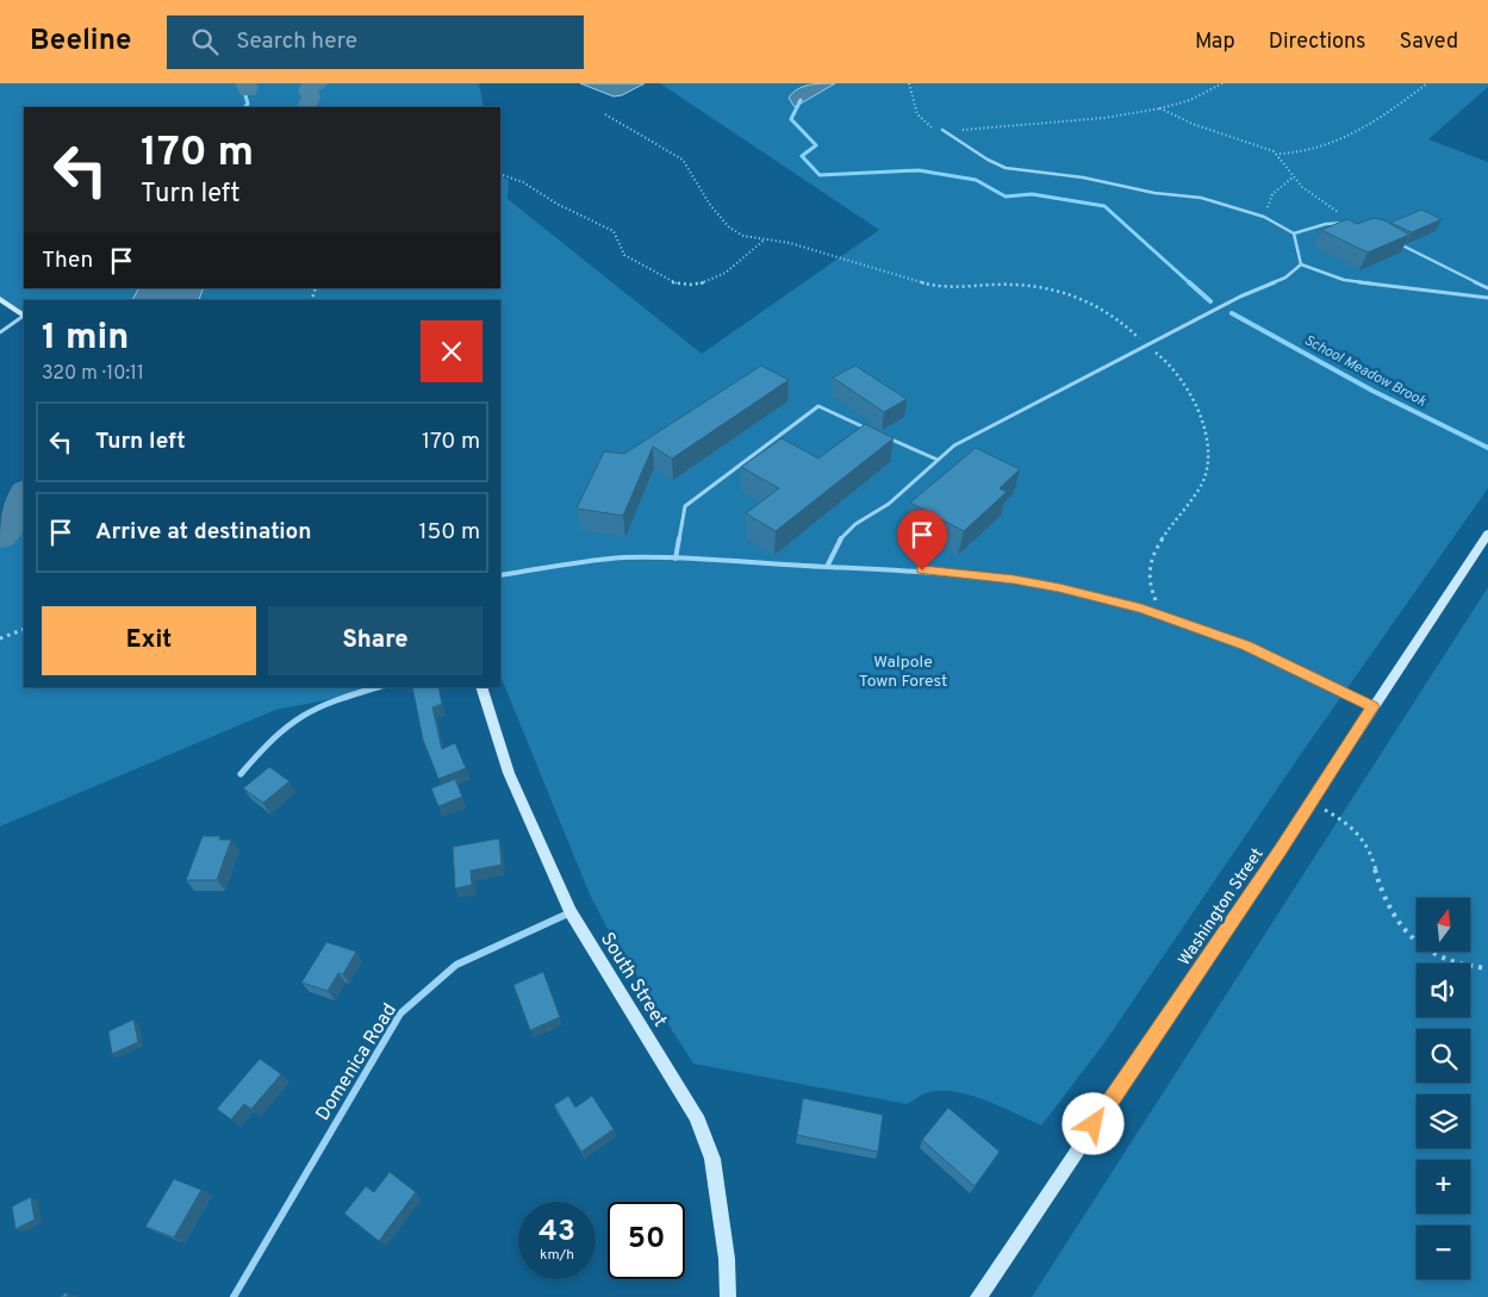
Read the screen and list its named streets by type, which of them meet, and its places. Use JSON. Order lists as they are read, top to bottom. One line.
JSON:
{"streets":{"main road":["Washington Street","South Street"],"street":["Domenica Road"]},"crossings":[["South Street","Domenica Road"]],"water":["School Meadow Brook"],"parks":["Walpole Town Forest"],"north":"top","page":{"header":"Beeline","search":"Search here","nav":["Map","Directions","Saved"],"turn":["170 m","Turn left"],"then":"Then","heading":["1 min","320 m · 10:11"],"list":[{"name":"Turn left","value":"170 m"},{"name":"Arrive at destination","value":"150 m"}],"buttons":["Exit","Share"],"map_buttons":["+","−"],"speed":"43 km/h","limit":"50"}}
